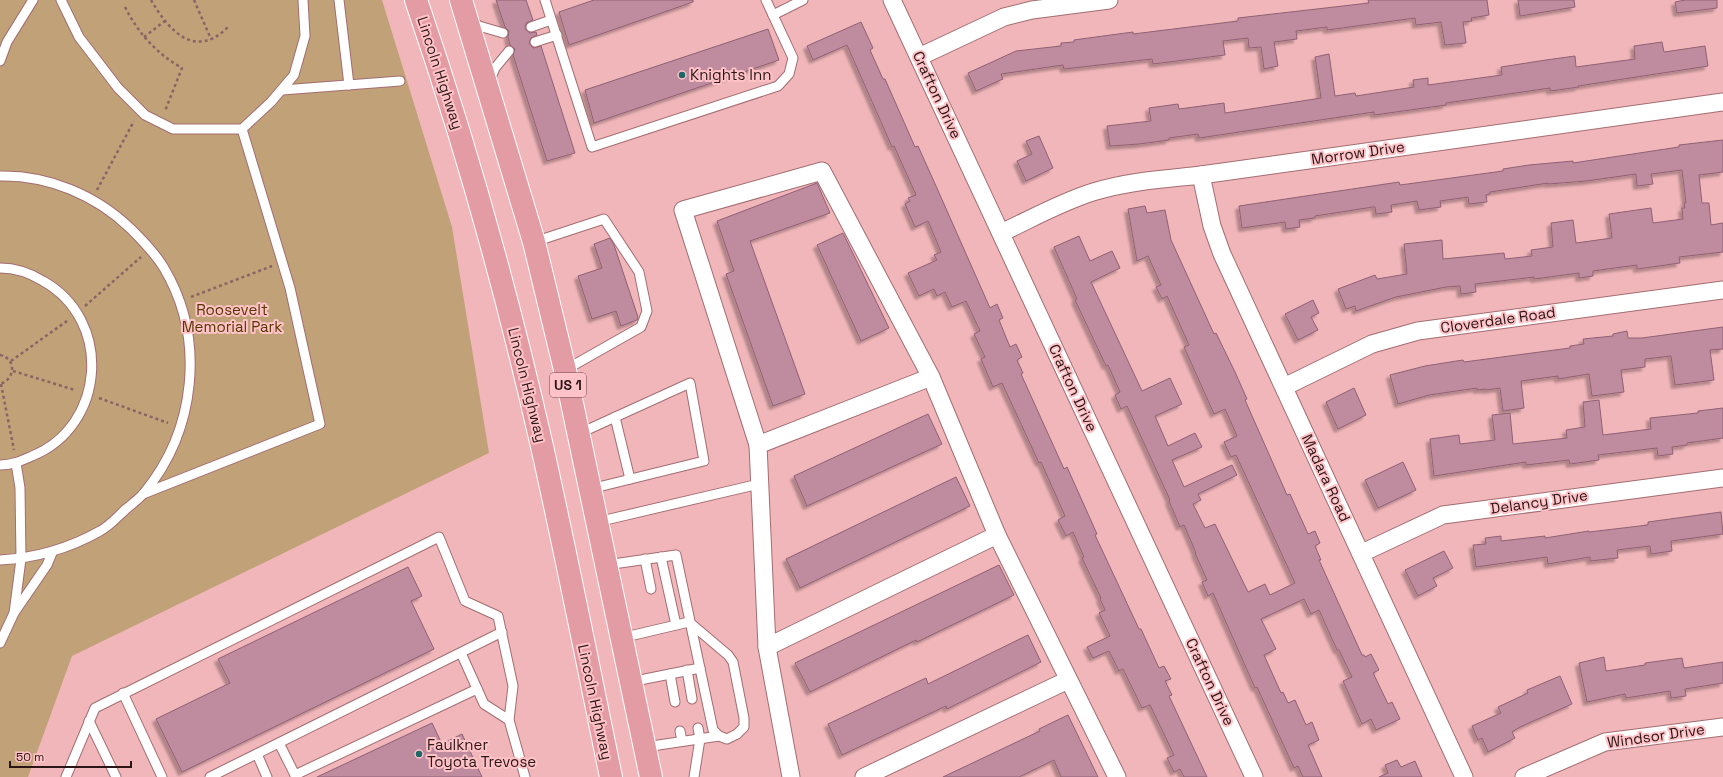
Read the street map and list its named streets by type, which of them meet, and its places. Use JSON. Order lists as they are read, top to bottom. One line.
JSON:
{"streets":{"highway":["Lincoln Highway","US 1"],"street":["Crafton Drive","Morrow Drive","Cloverdale Road","Madara Road","Delancy Drive","Windsor Drive"]},"crossings":[["Crafton Drive","Morrow Drive"],["Morrow Drive","Madara Road"],["Cloverdale Road","Madara Road"],["Madara Road","Delancy Drive"]],"parks":["Roosevelt Memorial Park"],"places":["Knights Inn","Faulkner Toyota Trevose"],"scale_bar":"50 m"}
